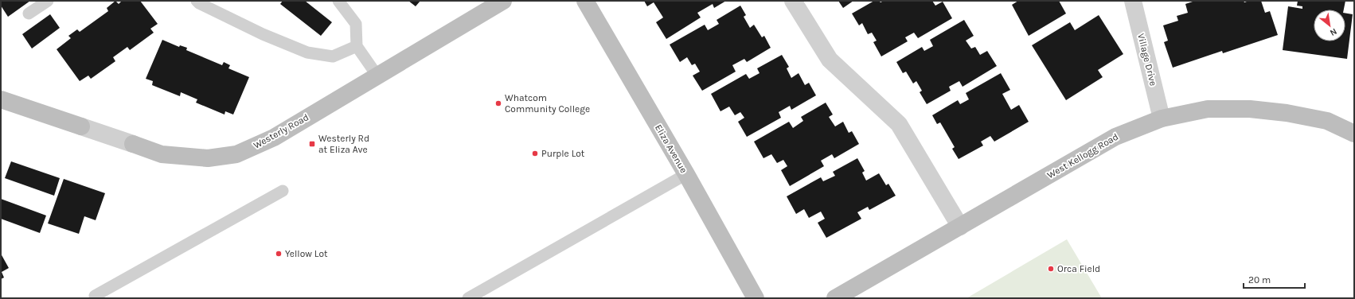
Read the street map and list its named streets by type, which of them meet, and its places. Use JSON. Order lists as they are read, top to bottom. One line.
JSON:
{"streets":{"street":["Village Drive","Westerly Road","Eliza Avenue","West Kellogg Road"]},"crossings":[["Village Drive","West Kellogg Road"]],"places":{"other":["Whatcom Community College","Purple Lot","Yellow Lot","Orca Field"],"transit":["Westerly Rd at Eliza Ave"]},"scale_bar":"20 m","north":"bottom right"}
